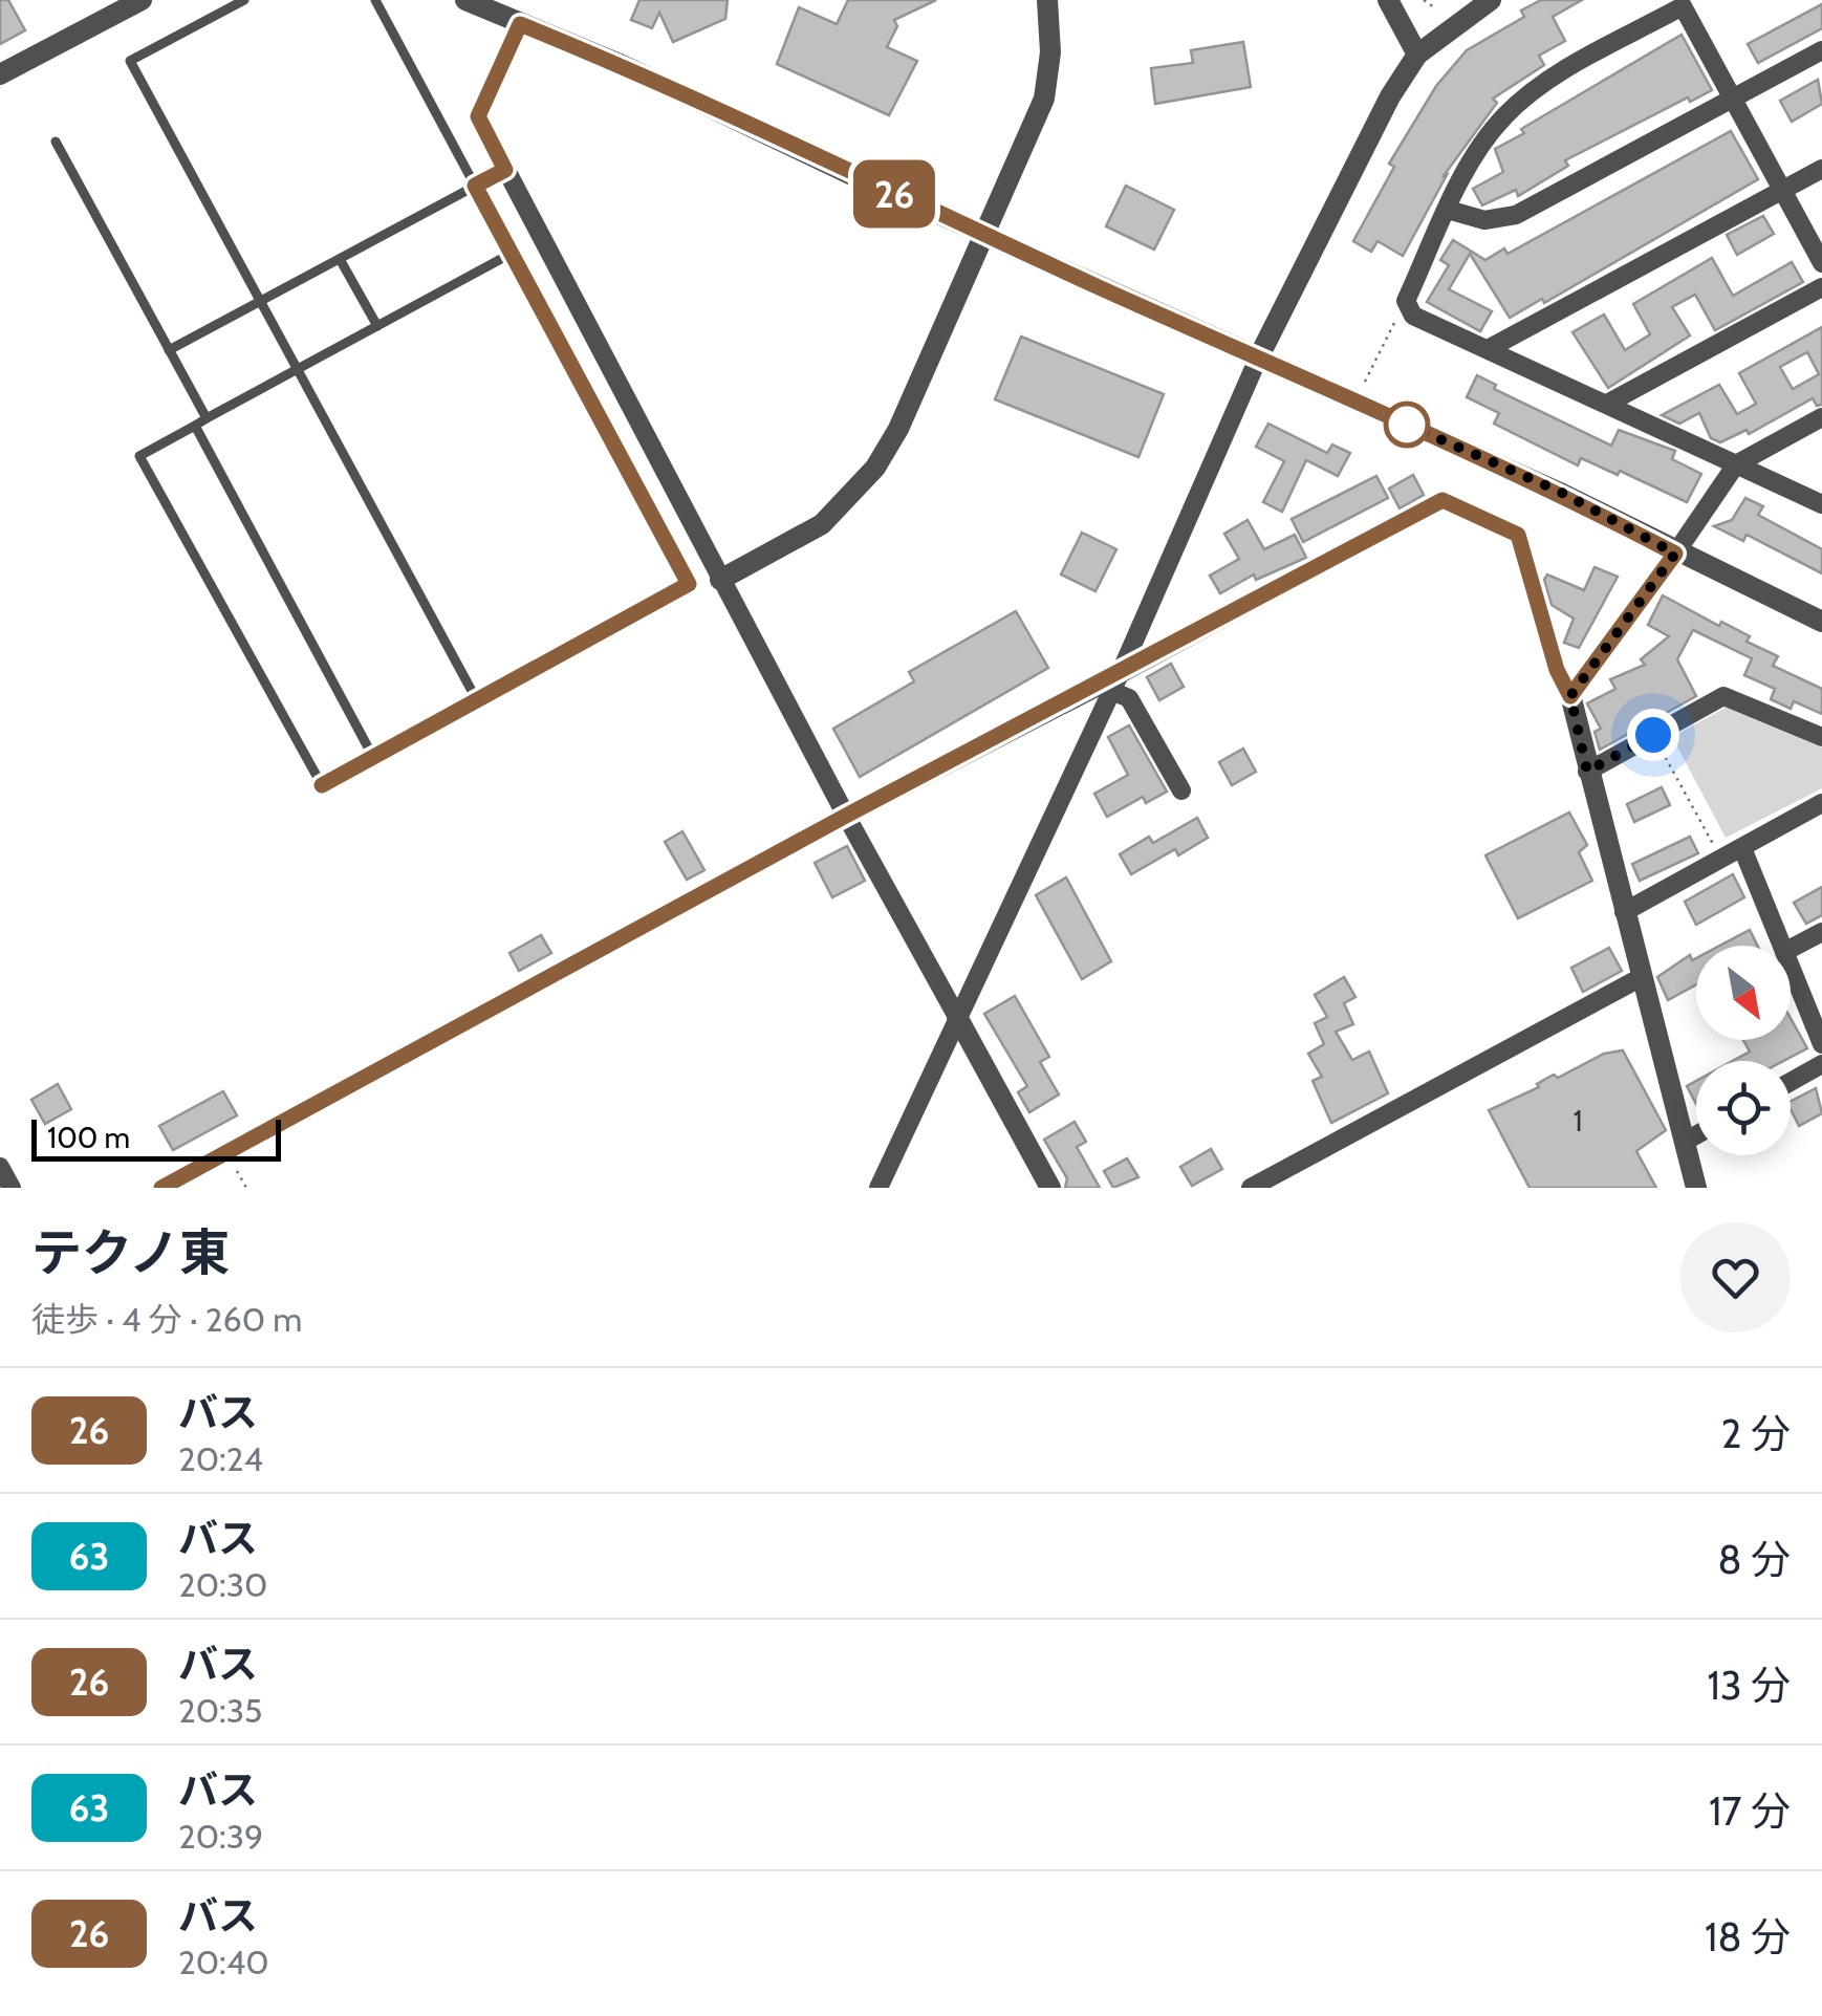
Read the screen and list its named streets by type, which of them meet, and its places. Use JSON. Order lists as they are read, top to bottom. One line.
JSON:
{"lines":["bus line 26"],"house_numbers":["1"],"scale_bar":"100 m","north":"bottom right","page":{"on_map":"26","scale":"100 m","heading":["テクノ東","徒歩 · 4 分 · 260 m"],"list":[{"mark":"26","name":"バス","note":"20:24","value":"2 分"},{"mark":"63","name":"バス","note":"20:30","value":"8 分"},{"mark":"26","name":"バス","note":"20:35","value":"13 分"},{"mark":"63","name":"バス","note":"20:39","value":"17 分"},{"mark":"26","name":"バス","note":"20:40","value":"18 分"}]}}
